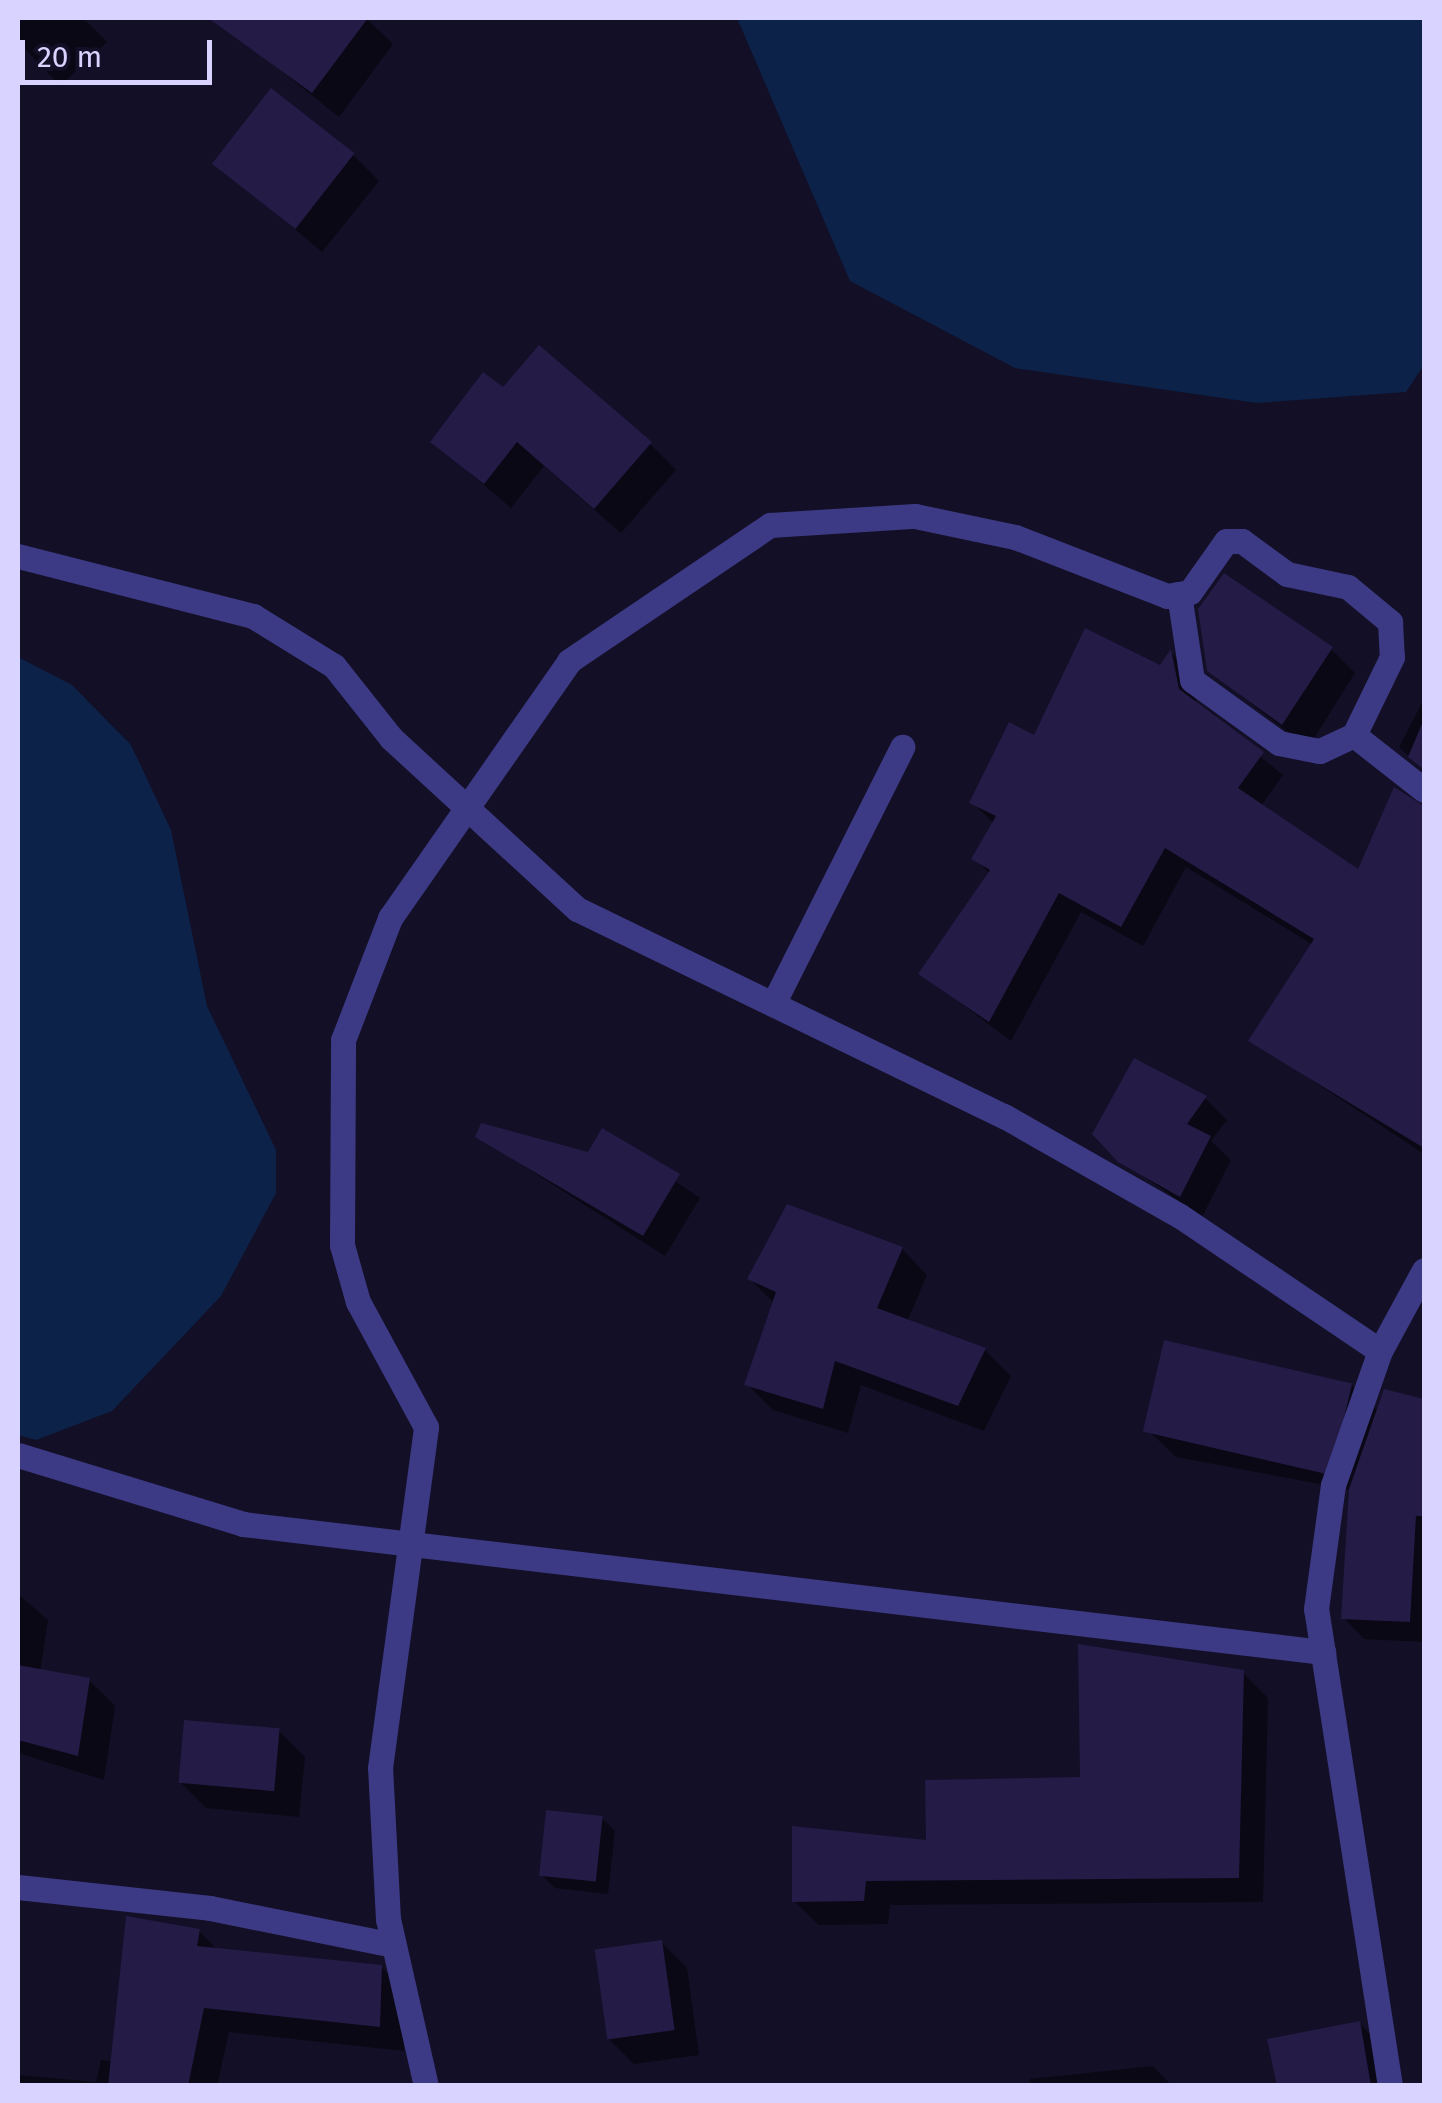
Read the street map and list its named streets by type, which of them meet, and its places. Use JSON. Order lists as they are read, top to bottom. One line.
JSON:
{"scale_bar":"20 m"}
